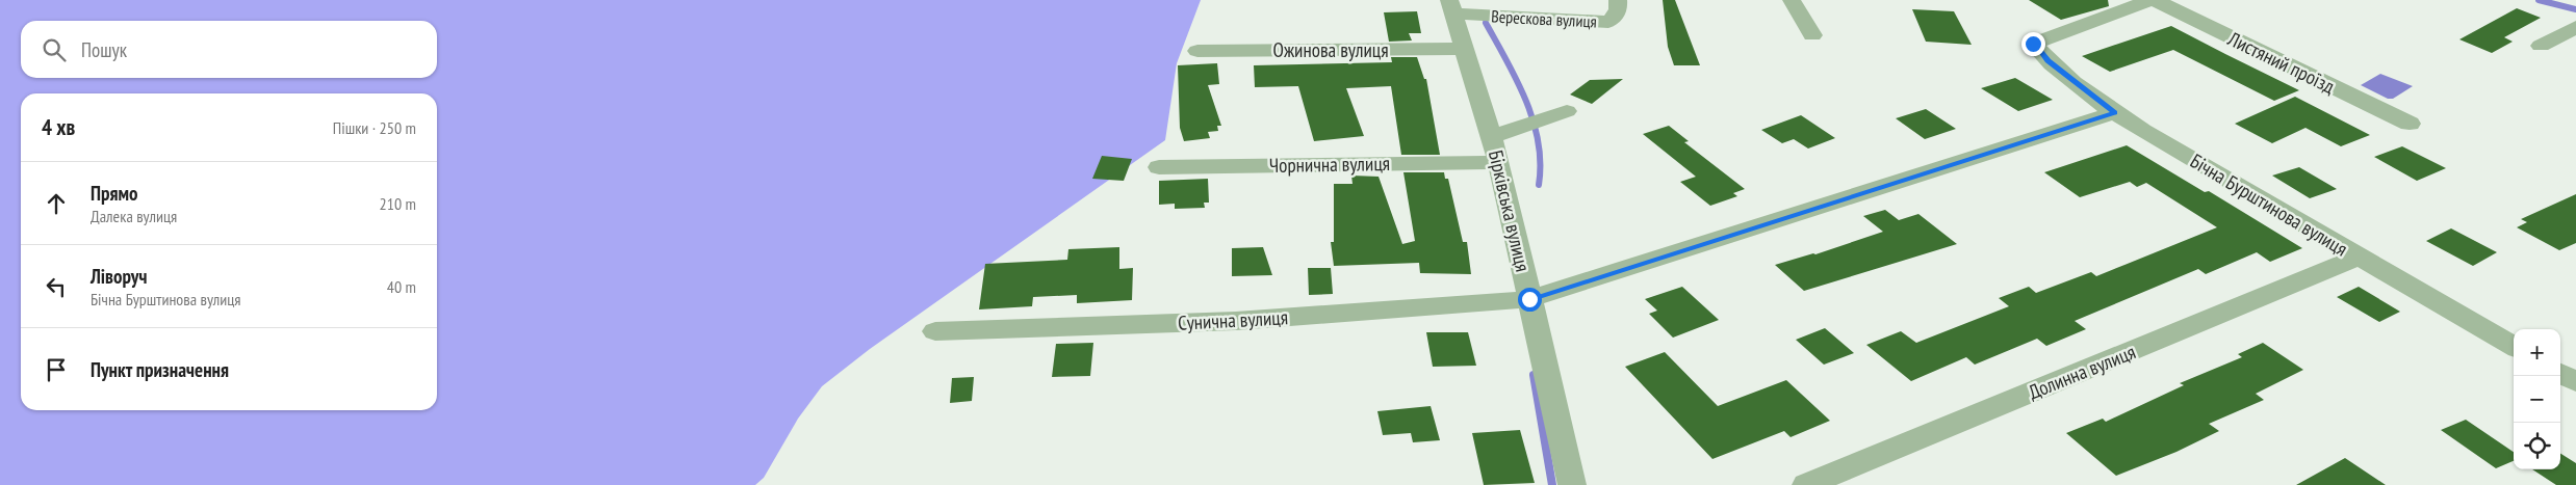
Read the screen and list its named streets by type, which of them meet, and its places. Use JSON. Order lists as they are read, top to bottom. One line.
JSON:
{"streets":{"street":["Верескова вулиця","Ожинова вулиця","Листяний проїзд","Чорнична вулиця","Бічна Бурштинова вулиця","Бірківська вулиця","Сунична вулиця","Долинна вулиця"]},"crossings":[["Верескова вулиця","Бірківська вулиця"],["Ожинова вулиця","Бірківська вулиця"],["Чорнична вулиця","Бірківська вулиця"],["Бічна Бурштинова вулиця","Сунична вулиця"],["Бічна Бурштинова вулиця","Долинна вулиця"],["Бірківська вулиця","Сунична вулиця"]],"page":{"search":"Пошук","heading":["4 хв","Пішки · 250 m"],"list":[["Прямо","Далека вулиця","210 m"],["Ліворуч","Бічна Бурштинова вулиця","40 m"],"Пункт призначення"],"map_buttons":["+","−"]}}
